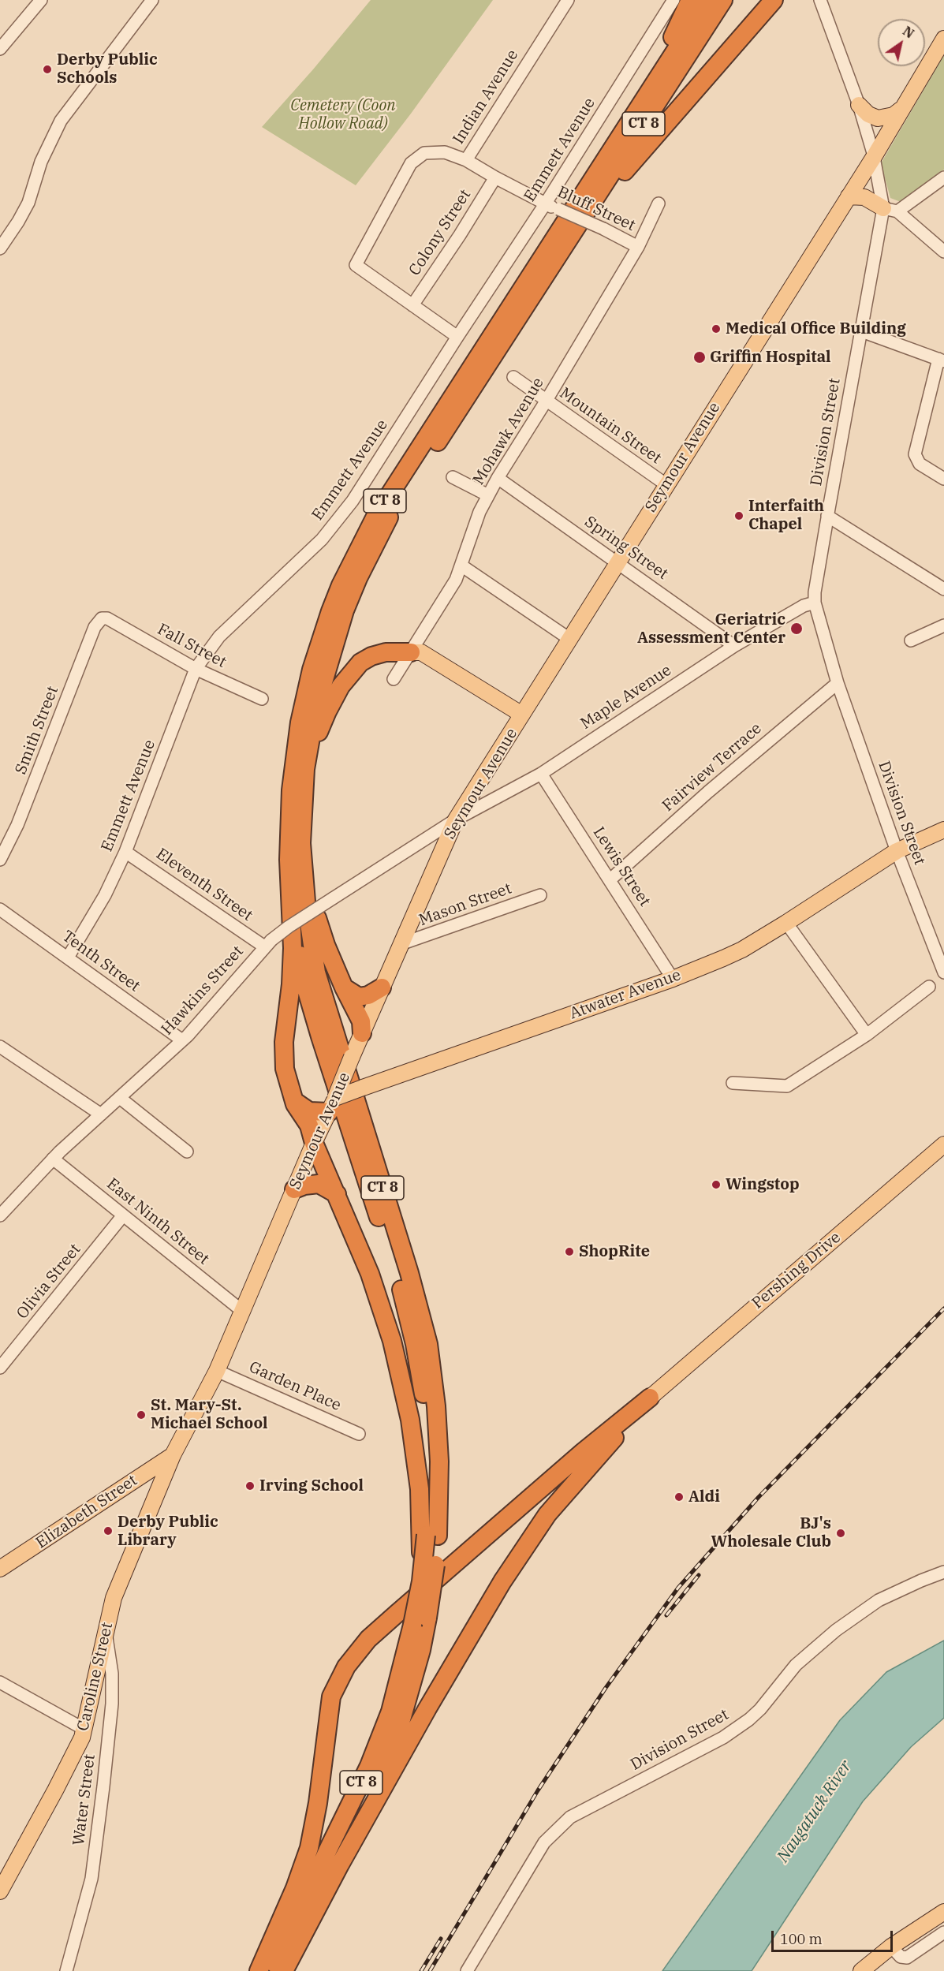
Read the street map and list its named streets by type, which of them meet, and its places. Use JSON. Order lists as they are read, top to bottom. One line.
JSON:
{"streets":{"highway":["CT 8"],"main road":["Seymour Avenue","Atwater Avenue","Pershing Drive","Elizabeth Street","Caroline Street"],"street":["Indian Avenue","Emmett Avenue","Bluff Street","Colony Street","Mountain Street","Mohawk Avenue","Division Street","Spring Street","Fall Street","Maple Avenue","Smith Street","Fairview Terrace","Lewis Street","Eleventh Street","Mason Street","Tenth Street","Hawkins Street","East Ninth Street","Olivia Street","Garden Place","Water Street"]},"crossings":[["Indian Avenue","Bluff Street"],["Indian Avenue","Colony Street"],["Emmett Avenue","Bluff Street"],["Emmett Avenue","Fall Street"],["Emmett Avenue","Eleventh Street"],["Emmett Avenue","Tenth Street"],["Bluff Street","Colony Street"],["Bluff Street","Mohawk Avenue"],["Mountain Street","Mohawk Avenue"],["Mountain Street","Seymour Avenue"],["Mohawk Avenue","Spring Street"],["Division Street","Seymour Avenue"],["Division Street","Maple Avenue"],["Division Street","Fairview Terrace"],["Division Street","Atwater Avenue"],["Seymour Avenue","Spring Street"],["Seymour Avenue","Maple Avenue"],["Seymour Avenue","Mason Street"],["Seymour Avenue","Hawkins Street"],["Seymour Avenue","Atwater Avenue"],["Seymour Avenue","East Ninth Street"],["Seymour Avenue","Garden Place"],["Seymour Avenue","Elizabeth Street"],["Seymour Avenue","Caroline Street"],["Spring Street","Maple Avenue"],["Fall Street","Smith Street"],["Maple Avenue","Lewis Street"],["Maple Avenue","Hawkins Street"],["Fairview Terrace","Lewis Street"],["Lewis Street","Atwater Avenue"],["Eleventh Street","Hawkins Street"],["Tenth Street","Hawkins Street"],["Hawkins Street","East Ninth Street"],["East Ninth Street","Olivia Street"],["Elizabeth Street","Caroline Street"],["Caroline Street","Water Street"]],"water":["Naugatuck River"],"parks":["Cemetery (Coon Hollow Road)"],"places":["Derby Public Schools","Medical Office Building","Griffin Hospital","Interfaith Chapel","Geriatric Assessment Center","Wingstop","ShopRite","St. Mary-St. Michael School","Irving School","Aldi","Derby Public Library","BJ's Wholesale Club"],"scale_bar":"100 m","north":"top right"}
